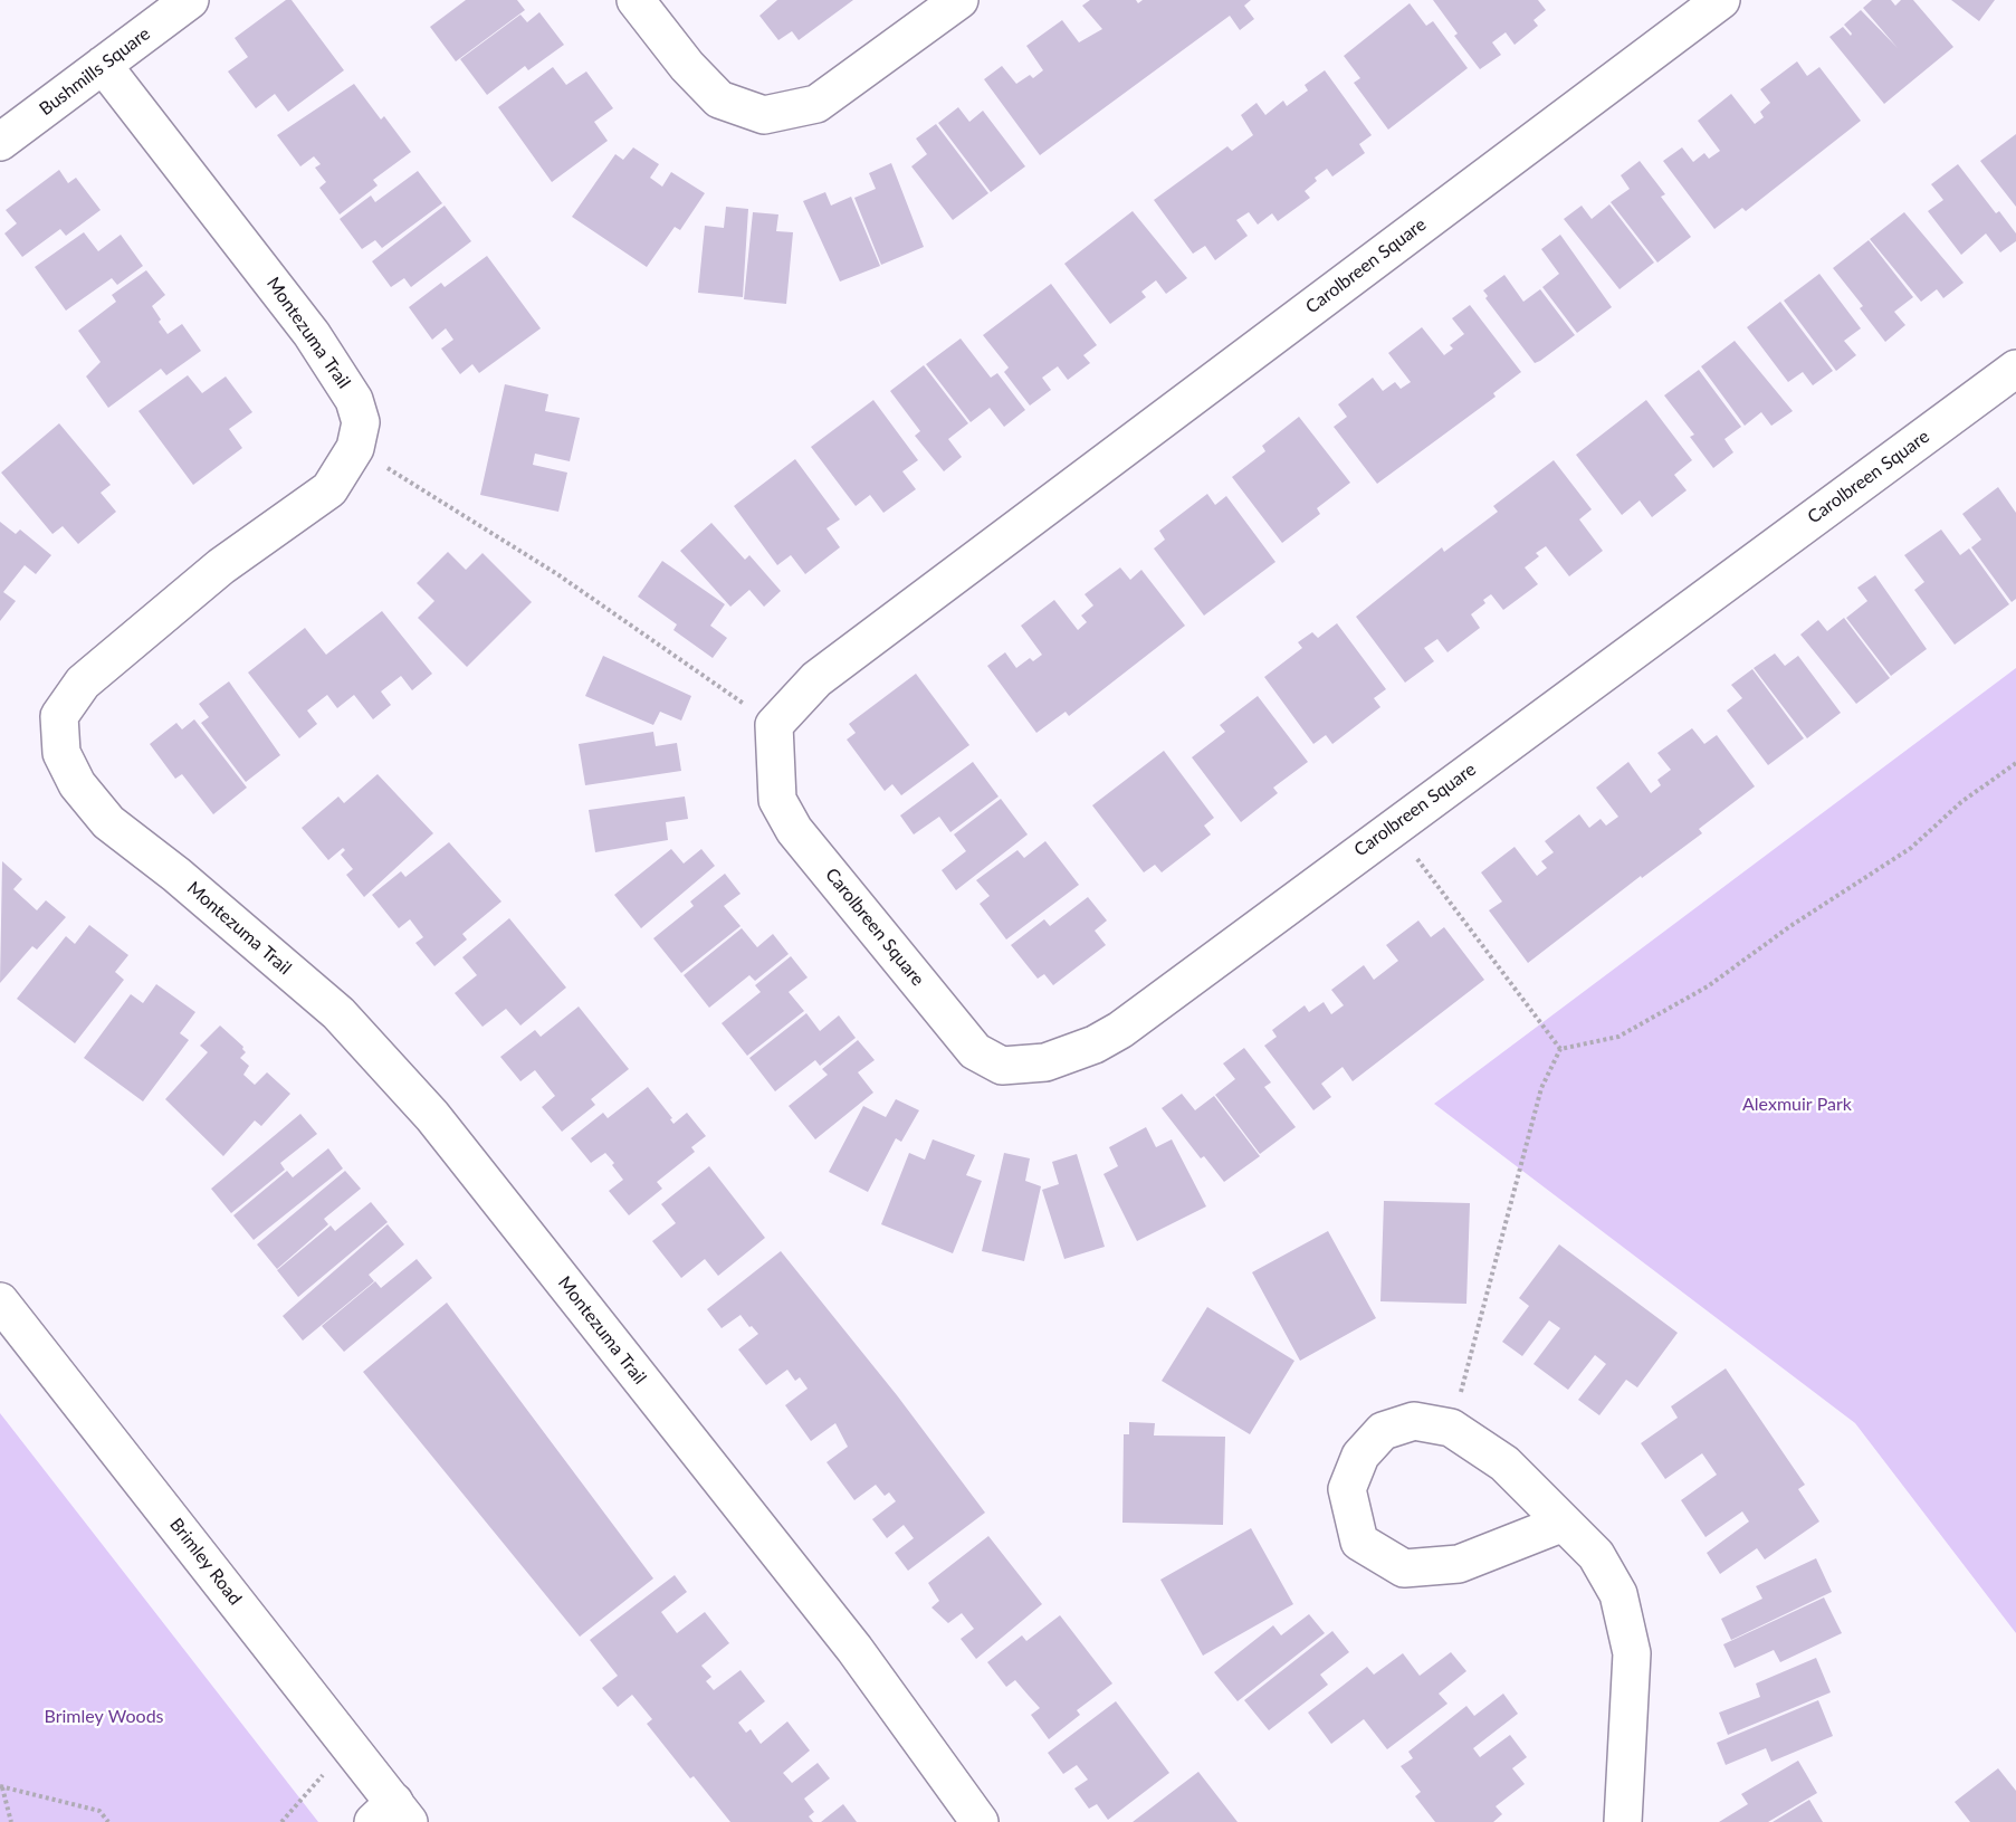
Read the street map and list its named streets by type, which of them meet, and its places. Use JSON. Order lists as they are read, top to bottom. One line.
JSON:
{"streets":{"street":["Bushmills Square","Carolbreen Square","Montezuma Trail","Brimley Road"]},"crossings":[["Bushmills Square","Montezuma Trail"]],"parks":["Alexmuir Park","Brimley Woods"]}
